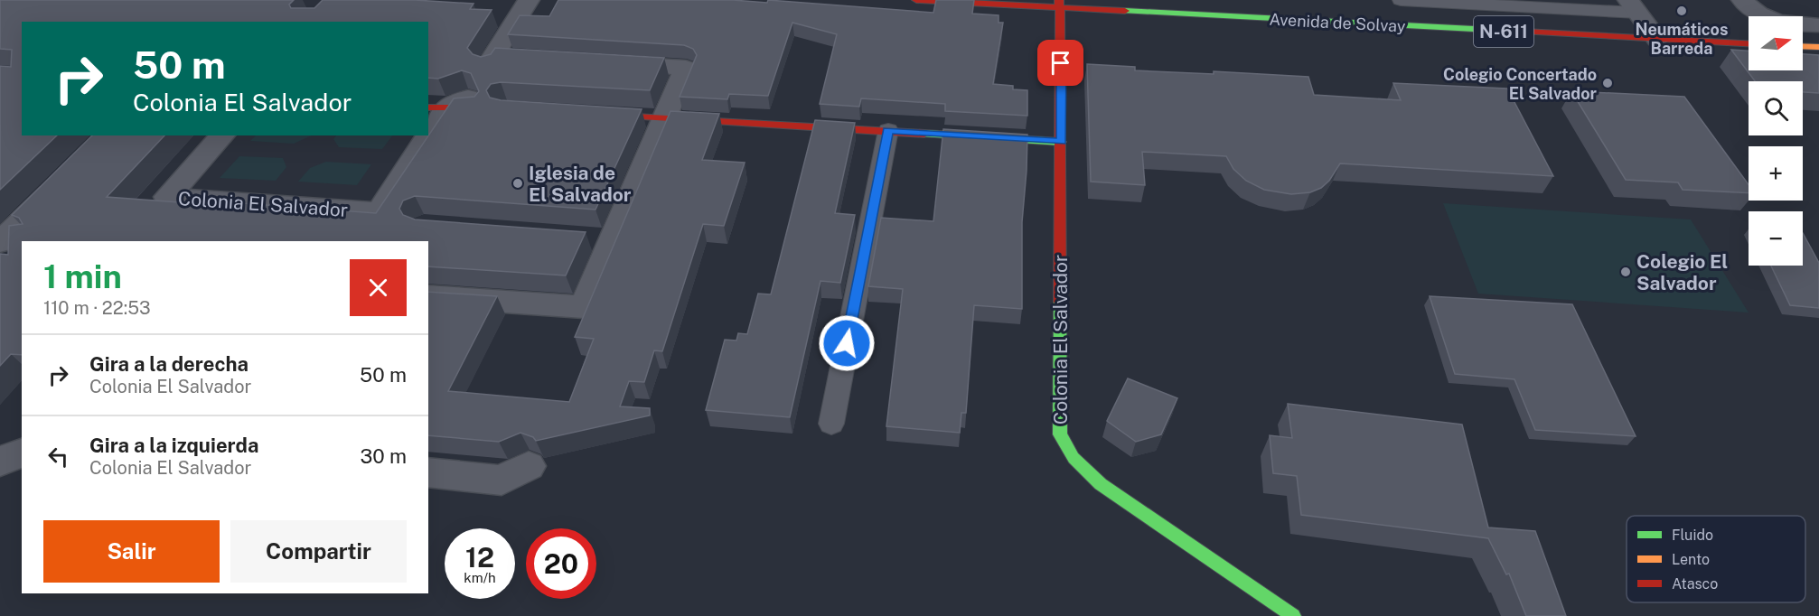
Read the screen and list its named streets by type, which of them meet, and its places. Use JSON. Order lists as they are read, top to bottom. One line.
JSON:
{"streets":{"main road":["Avenida de Solvay","N-611","Colonia El Salvador"]},"crossings":[["Avenida de Solvay","Colonia El Salvador"]],"places":["Neumáticos Barreda","Colegio Concertado El Salvador","Iglesia de El Salvador","Colegio El Salvador"],"legend":["Fluido","Lento","Atasco"],"north":"right","page":{"map_buttons":["+","−"],"turn":["50 m","Colonia El Salvador"],"heading":["1 min","110 m · 22:53"],"list":[{"name":"Gira a la derecha","note":"Colonia El Salvador","value":"50 m"},{"name":"Gira a la izquierda","note":"Colonia El Salvador","value":"30 m"}],"buttons":["Salir","Compartir"],"speed":"12 km/h","limit":"20"}}
